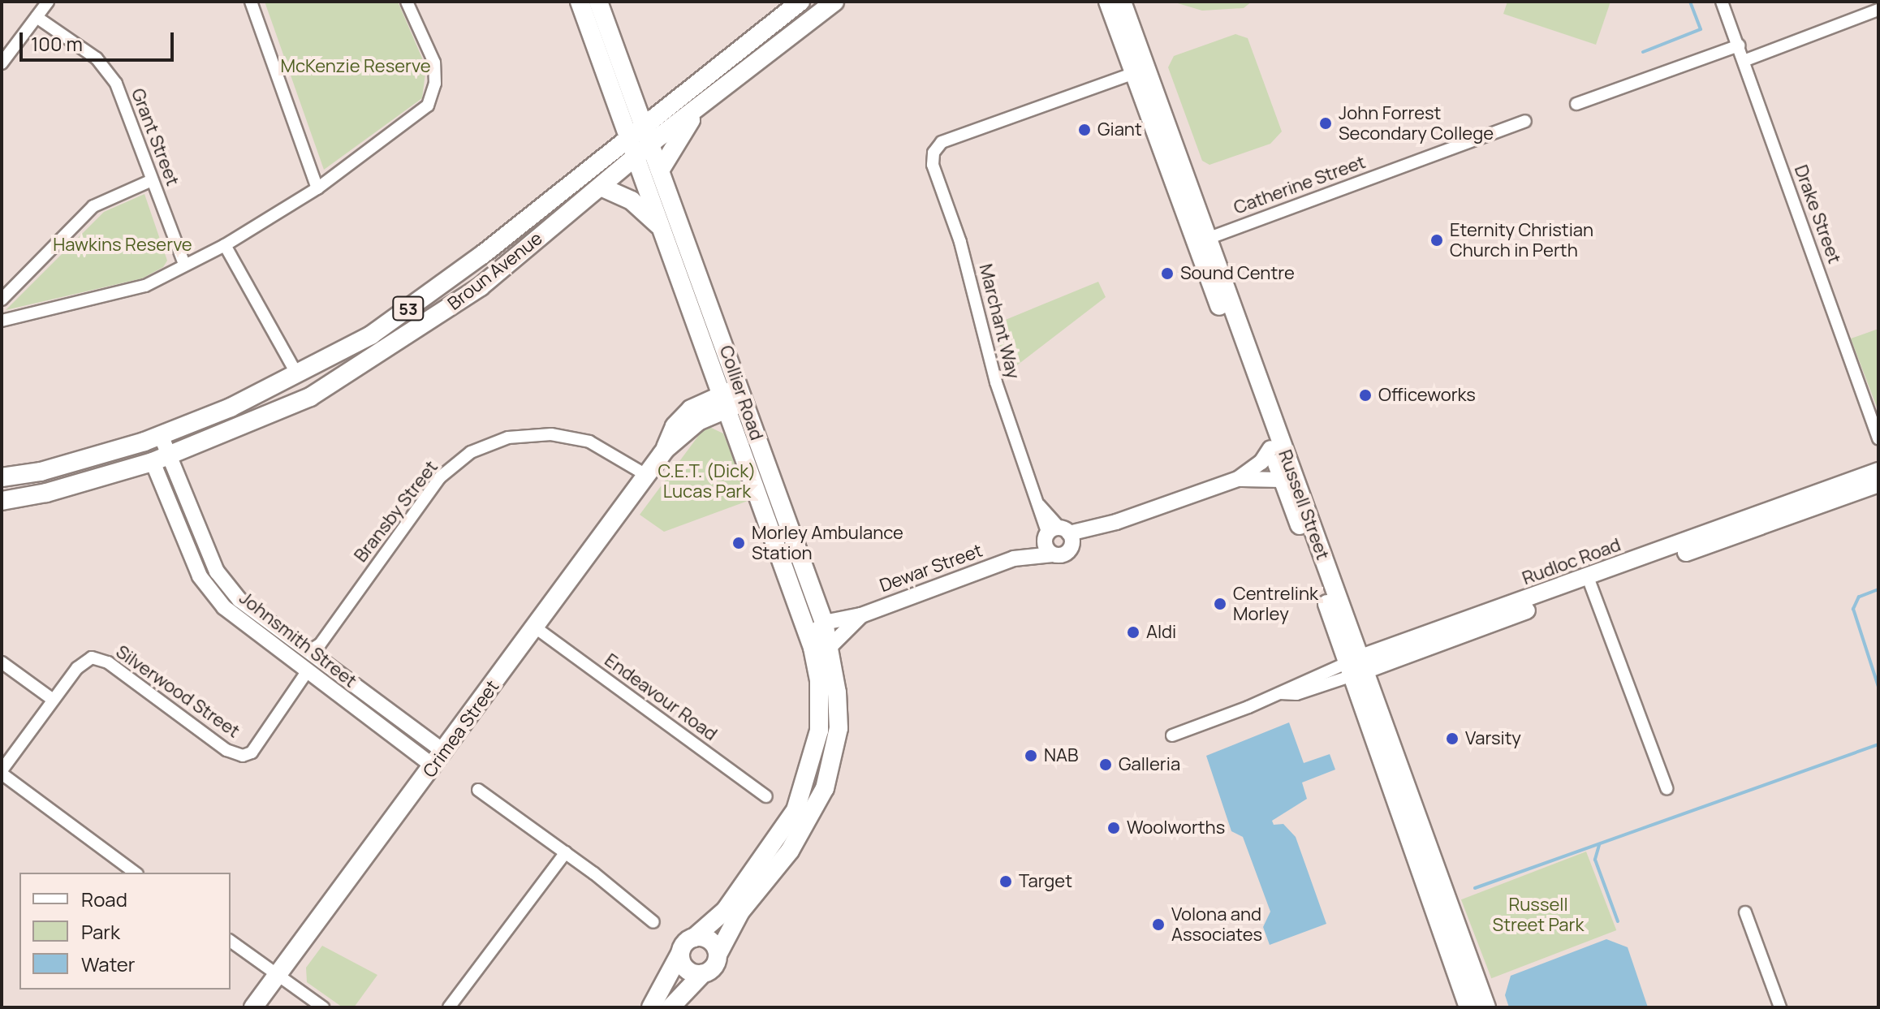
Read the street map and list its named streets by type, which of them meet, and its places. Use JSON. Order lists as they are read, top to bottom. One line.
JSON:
{"streets":{"main road":["Broun Avenue","53","Collier Road","Russell Street","Rudloc Road","Crimea Street"],"street":["Grant Street","Catherine Street","Drake Street","Marchant Way","Bransby Street","Dewar Street","Johnsmith Street","Silverwood Street","Endeavour Road"]},"crossings":[["Catherine Street","Russell Street"],["Broun Avenue","Collier Road"],["Broun Avenue","Johnsmith Street"],["Marchant Way","Russell Street"],["Marchant Way","Dewar Street"],["Collier Road","Dewar Street"],["Collier Road","Crimea Street"],["Russell Street","Rudloc Road"],["Russell Street","Dewar Street"],["Bransby Street","Johnsmith Street"],["Bransby Street","Crimea Street"],["Johnsmith Street","Silverwood Street"],["Johnsmith Street","Crimea Street"],["Endeavour Road","Crimea Street"]],"parks":["McKenzie Reserve","Hawkins Reserve","C.E.T. (Dick) Lucas Park","Russell Street Park"],"places":["John Forrest Secondary College","Giant","Eternity Christian Church in Perth","Sound Centre","Officeworks","Morley Ambulance Station","Centrelink Morley","Aldi","Varsity","NAB","Galleria","Woolworths","Target","Volona and Associates"],"legend":["Road","Park","Water"],"scale_bar":"100 m"}
